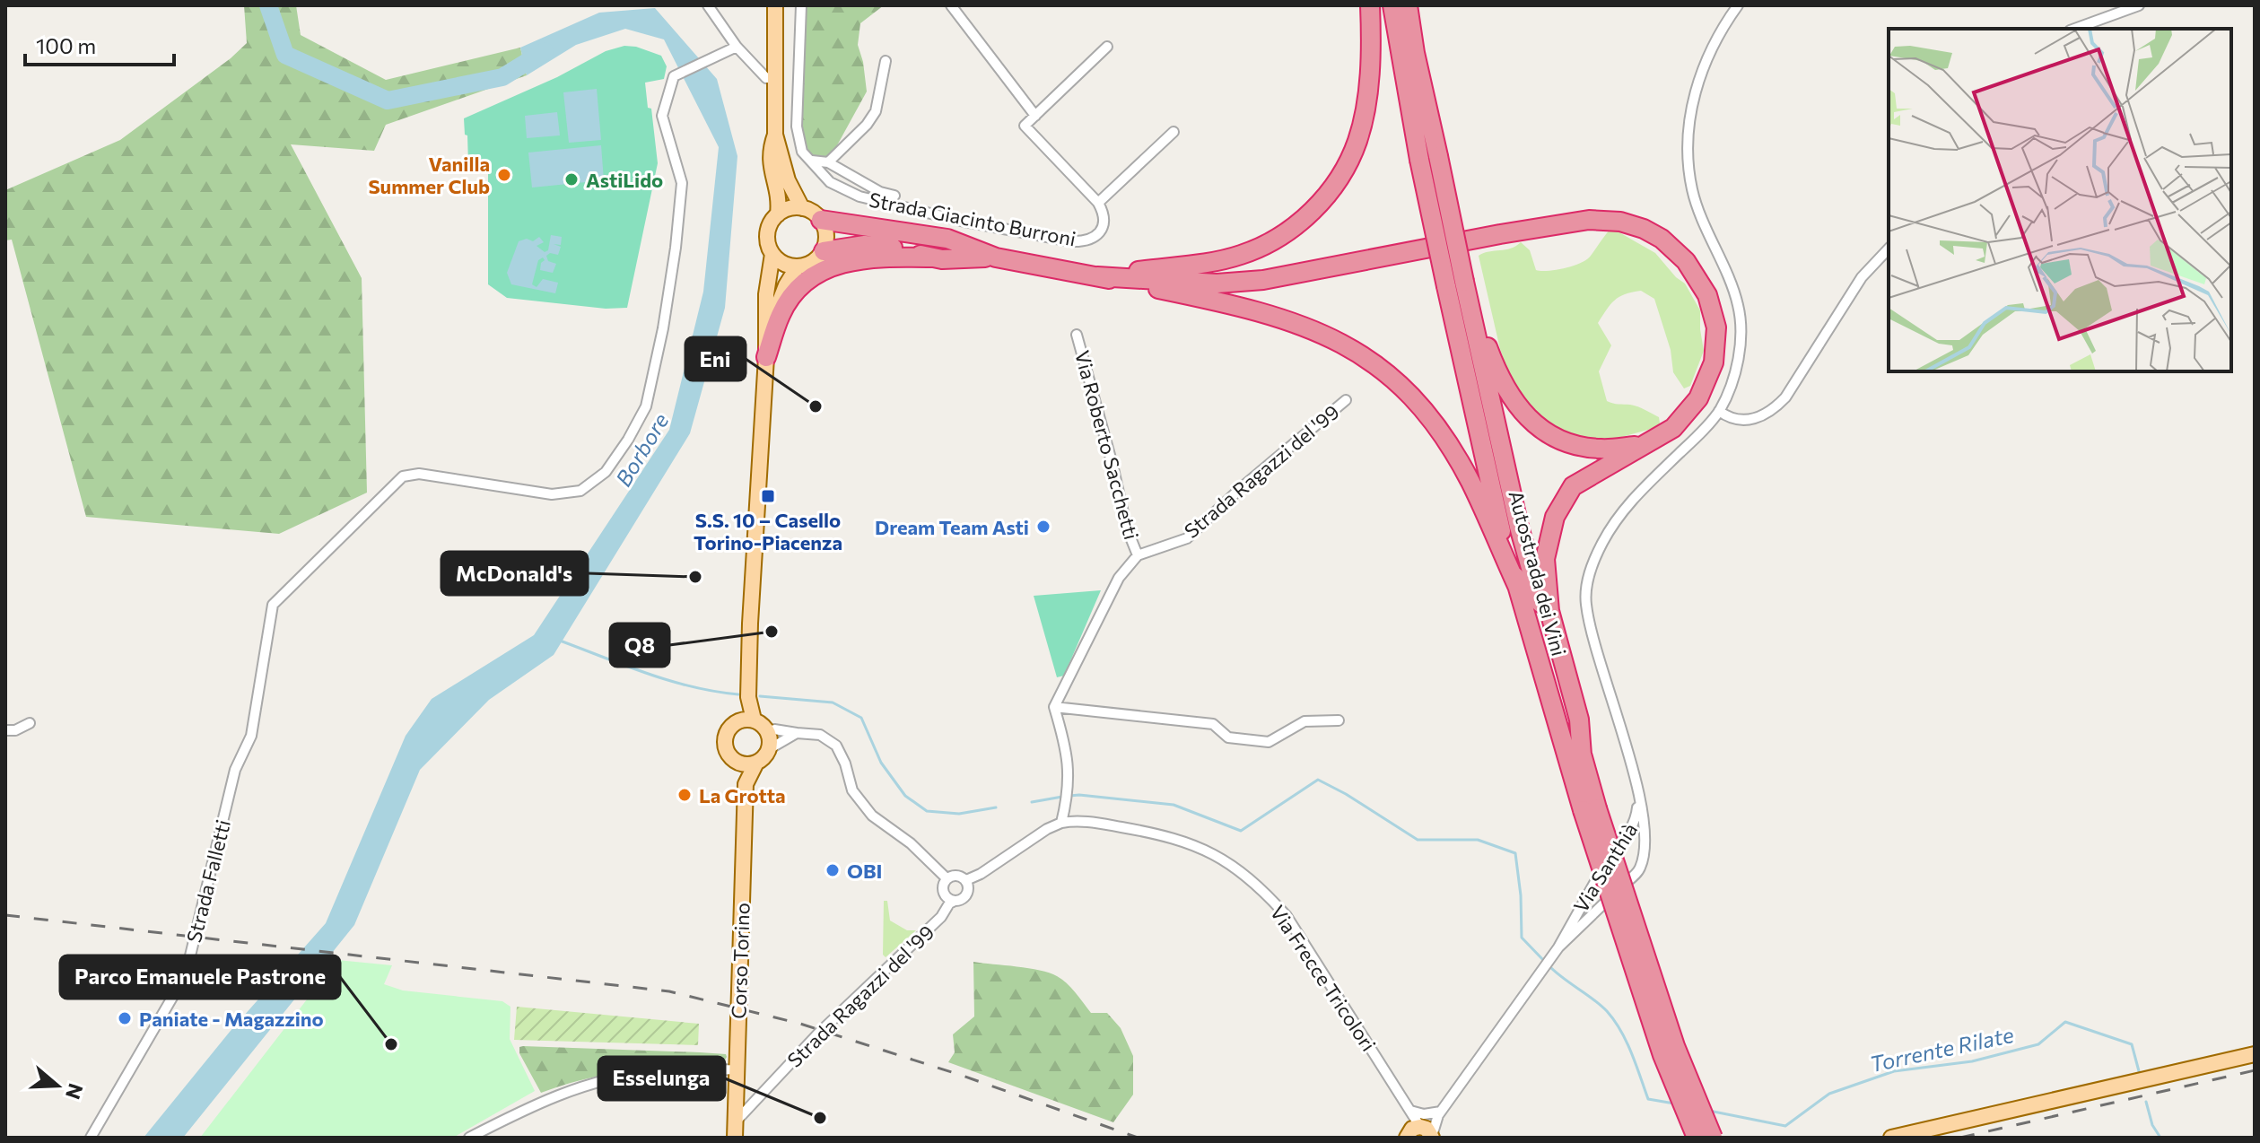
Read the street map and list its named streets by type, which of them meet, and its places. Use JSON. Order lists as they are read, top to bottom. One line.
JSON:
{"streets":{"highway":["Autostrada dei Vini"],"main road":["Corso Torino"],"street":["Strada Giacinto Burroni","Via Roberto Sacchetti","Strada Ragazzi del '99","Via Santhià","Strada Falletti","Via Frecce Tricolori"]},"crossings":[["Via Roberto Sacchetti","Strada Ragazzi del '99"],["Strada Ragazzi del '99","Corso Torino"],["Via Santhià","Via Frecce Tricolori"]],"water":["Borbore","Torrente Rilate"],"places":{"other":["Vanilla Summer Club","AstiLido","Eni","Dream Team Asti","McDonald's","Q8","La Grotta","OBI","Paniate - Magazzino","Parco Emanuele Pastrone","Esselunga"],"transit":["S.S. 10 – Casello Torino-Piacenza"]},"scale_bar":"100 m","north":"right"}
